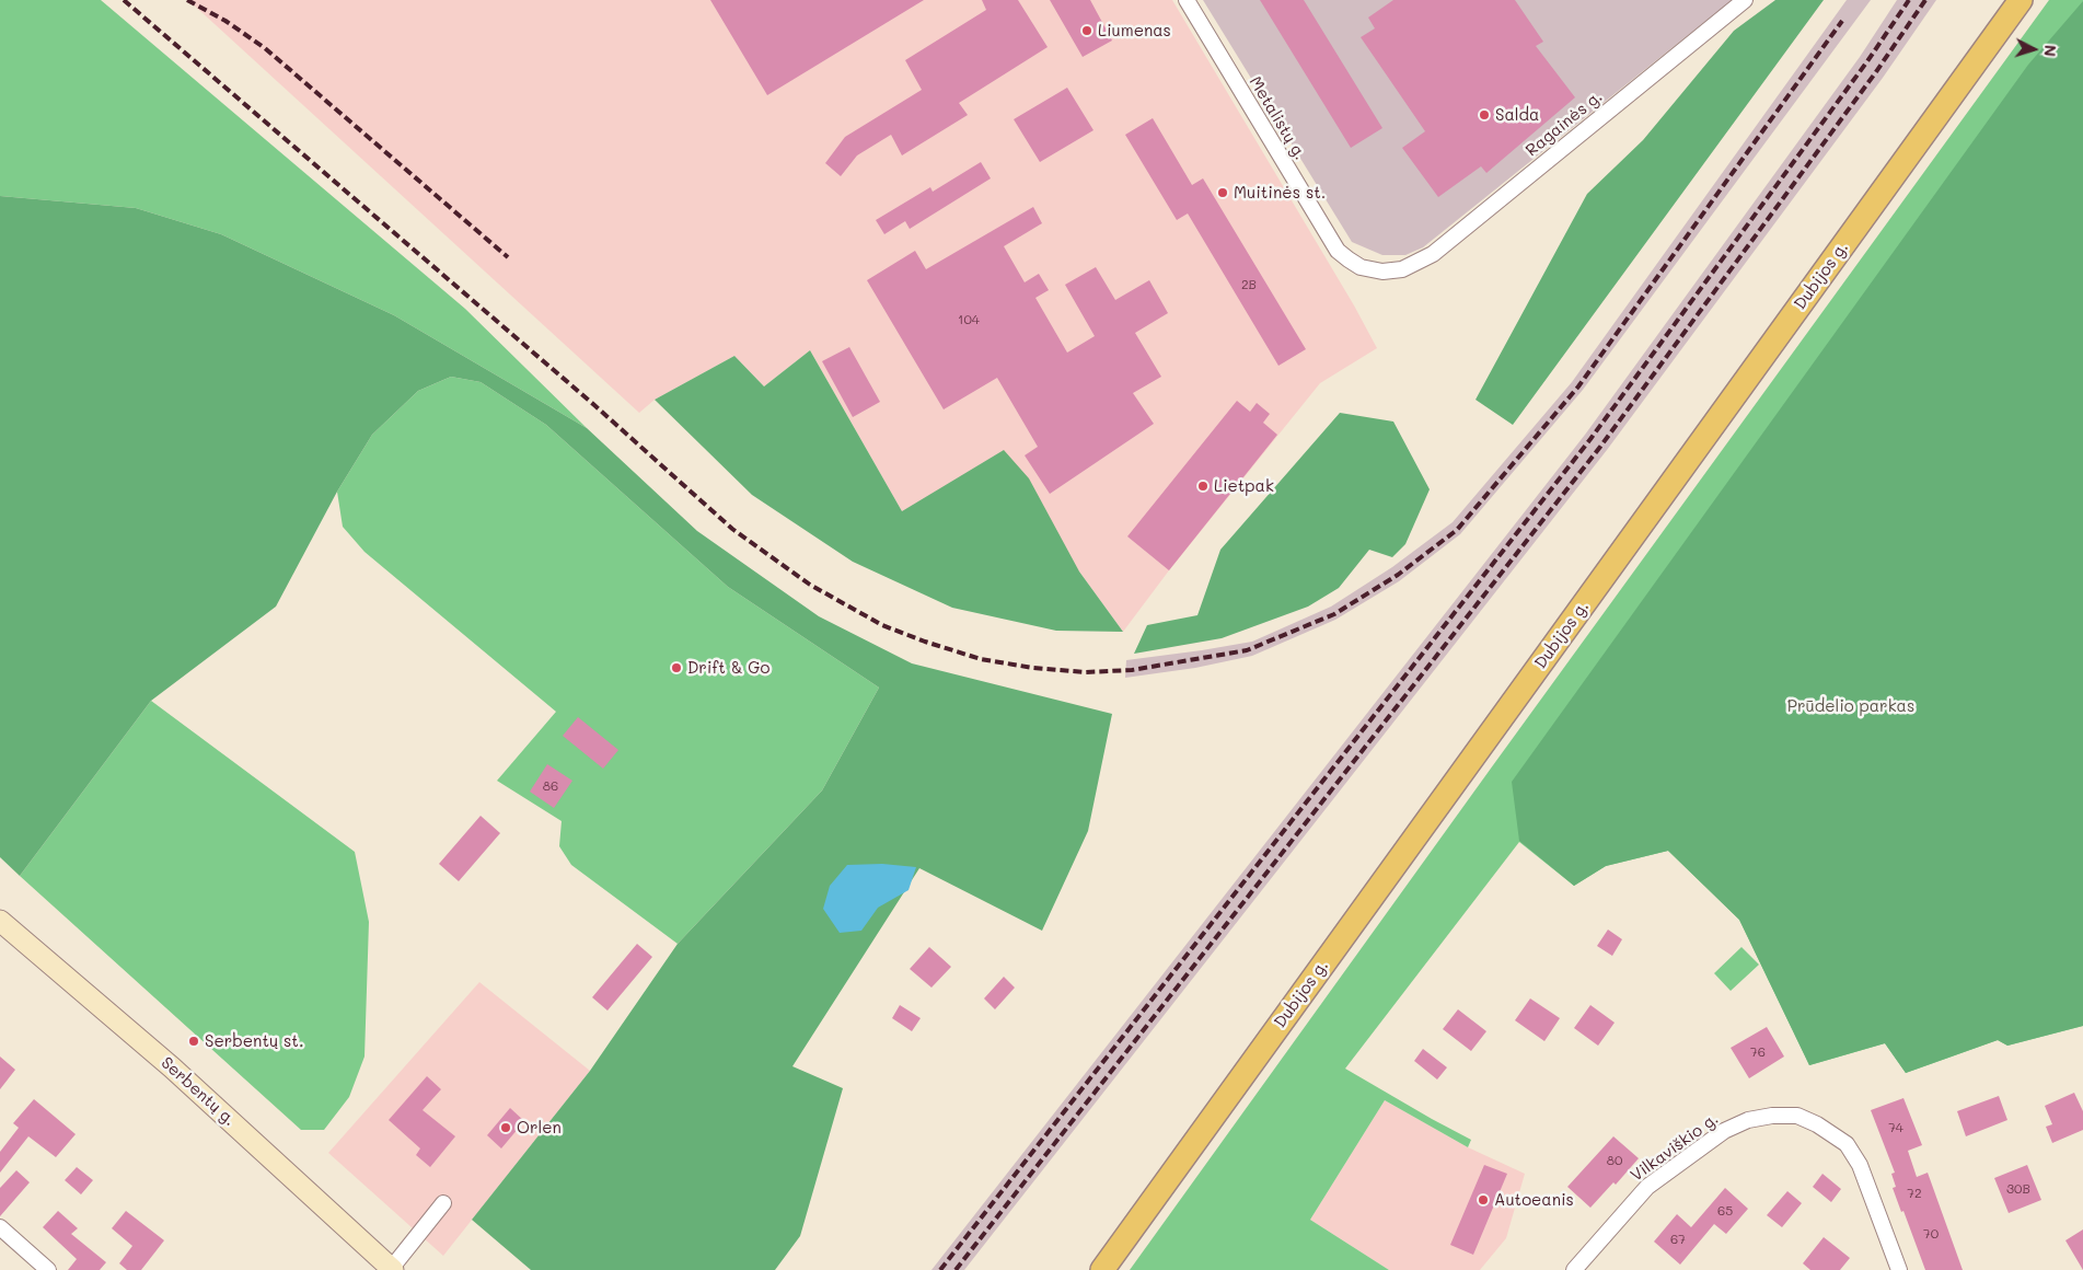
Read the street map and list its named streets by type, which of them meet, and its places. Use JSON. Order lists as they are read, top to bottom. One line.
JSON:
{"streets":{"main road":["Dubijos g.","Serbentų g."],"street":["Metalistų g.","Ragainės g.","Vilkaviškio g."]},"crossings":[["Metalistų g.","Ragainės g."]],"parks":["Prūdelio parkas"],"places":["Liumenas","Salda","Muitinės st.","Lietpak","Drift & Go","Serbentų st.","Orlen","Autoeanis"],"house_numbers":["2B","104","86","76","74","80","30B","72","65","70","67"],"north":"right"}
